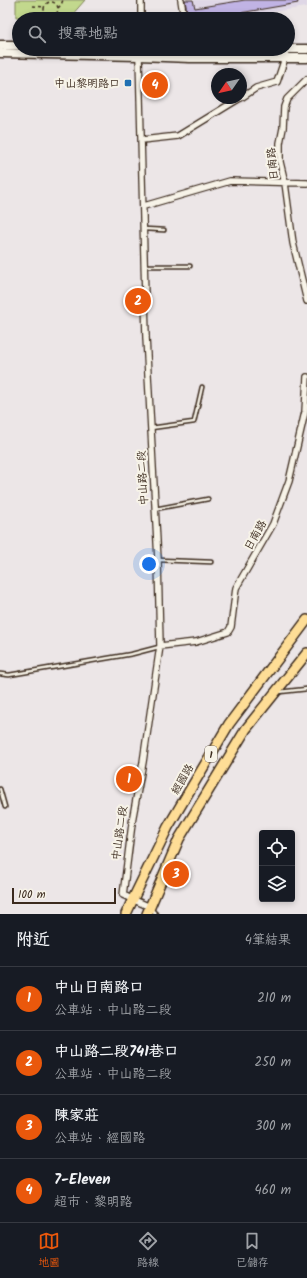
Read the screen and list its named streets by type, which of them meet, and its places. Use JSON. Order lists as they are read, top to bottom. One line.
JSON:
{"streets":{"main road":["1","經國路"],"street":["日南路","中山路二段"]},"crossings":[["日南路","中山路二段"],["中山路二段","1"],["中山路二段","經國路"],["1","經國路"]],"places":{"transit":["中山黎明路口"]},"scale_bar":"100 m","north":"bottom left","page":{"search":"搜尋地點","pins":["4","2","1","3"],"scale":"100 m","heading":["附近","4筆結果"],"list":[{"mark":"1","name":"中山日南路口","note":"公車站 · 中山路二段","value":"210 m"},{"mark":"2","name":"中山路二段741巷口","note":"公車站 · 中山路二段","value":"250 m"},{"mark":"3","name":"陳家莊","note":"公車站 · 經國路","value":"300 m"},{"mark":"4","name":"7-Eleven","note":"超市 · 黎明路","value":"460 m"}],"nav":["地圖","路線","已儲存"]}}
